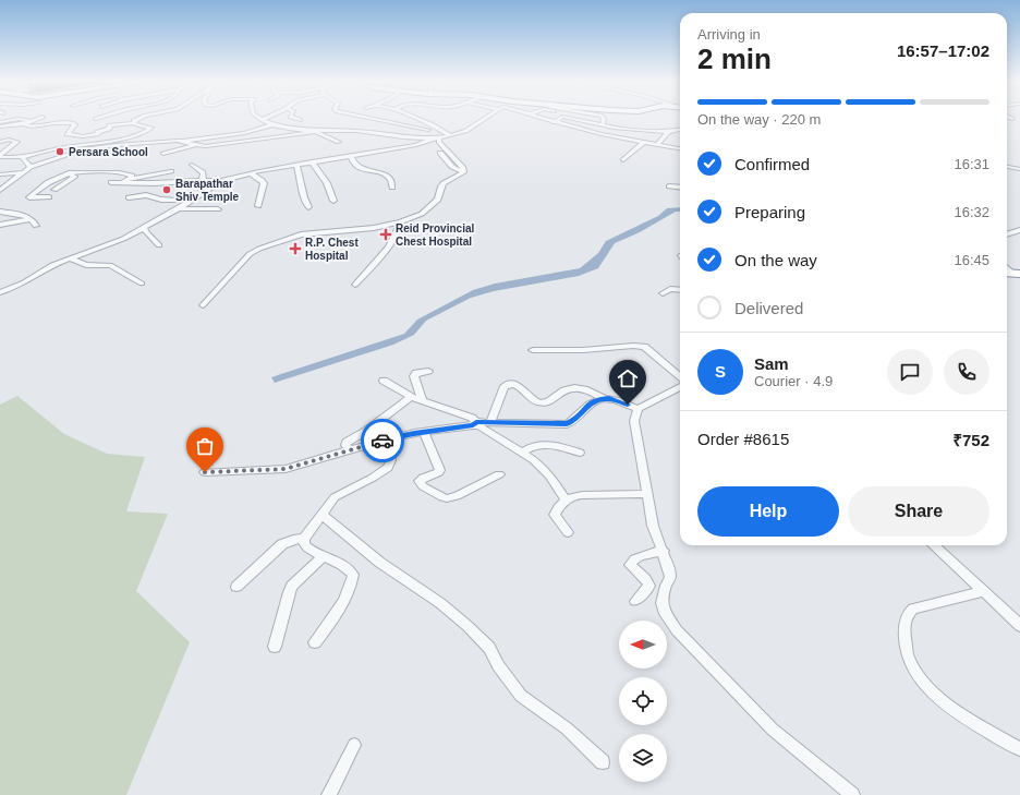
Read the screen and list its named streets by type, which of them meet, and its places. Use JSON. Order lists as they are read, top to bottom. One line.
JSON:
{"places":{"other":["Persara School","Barapathar Shiv Temple"],"health":["Reid Provincial Chest Hospital","R.P. Chest Hospital"]},"north":"left","page":{"heading":["2 min","Arriving in","16:57–17:02"],"panel":["Sam","Courier · 4.9","Order #8615","₹752"],"bar":"On the way · 220 m","list":[["Confirmed","16:31"],["Preparing","16:32"],["On the way","16:45"],"Delivered"],"round":"S","buttons":["Help","Share"]}}
